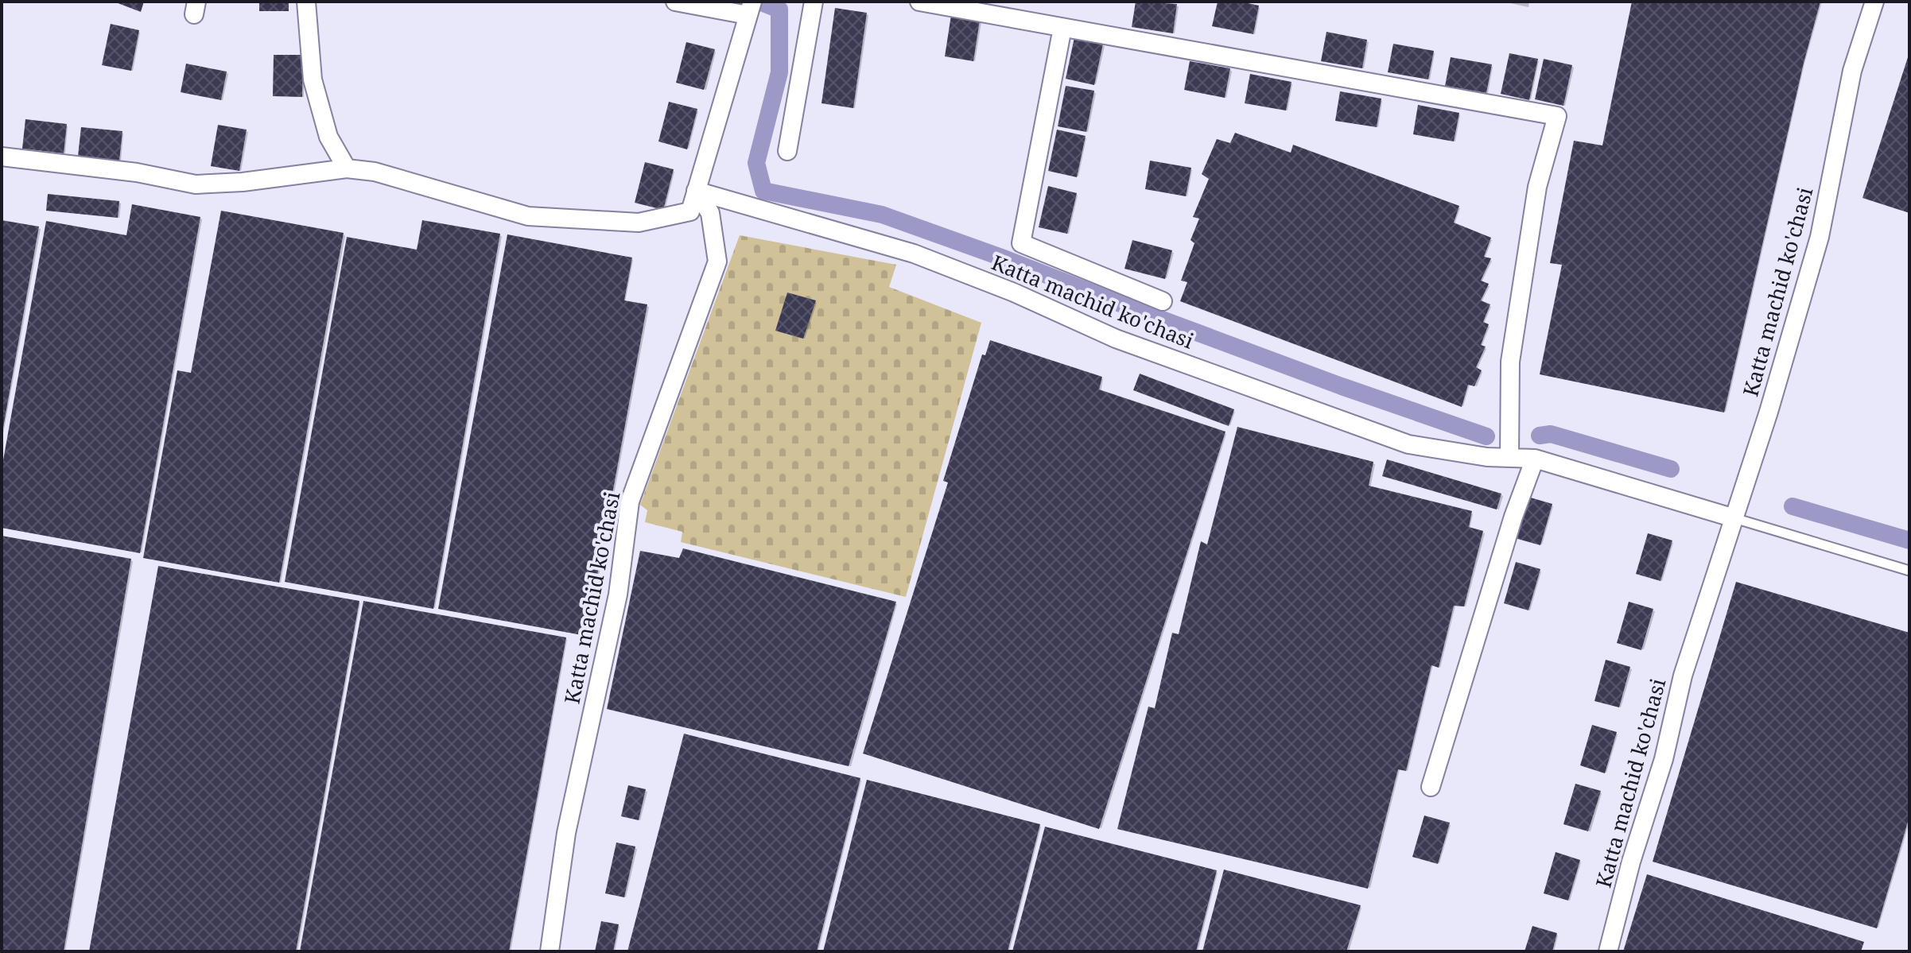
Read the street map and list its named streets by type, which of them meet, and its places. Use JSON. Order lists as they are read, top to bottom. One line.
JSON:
{"streets":{"street":["Katta machid ko'chasi"]}}
